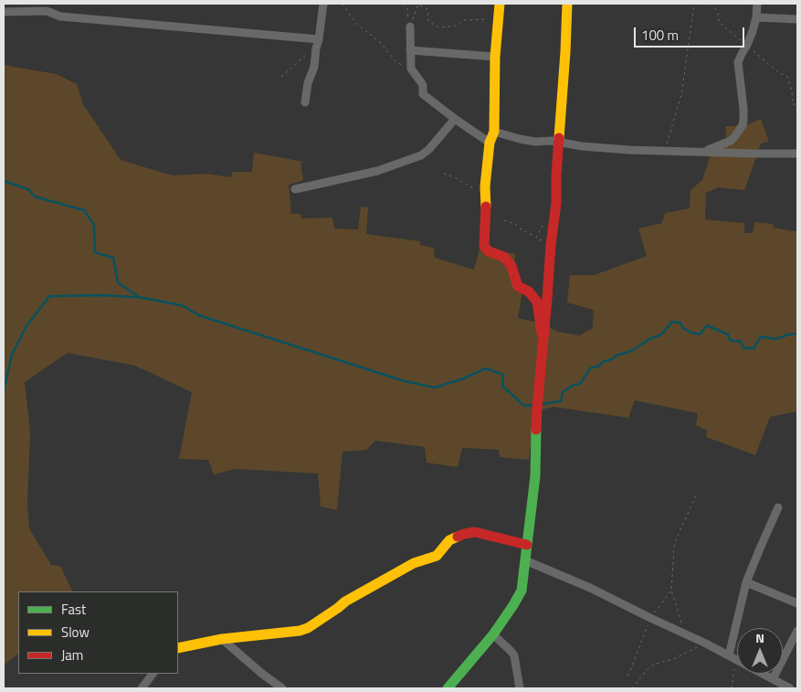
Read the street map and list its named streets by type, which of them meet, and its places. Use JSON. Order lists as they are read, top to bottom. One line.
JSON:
{"legend":["Fast","Slow","Jam"],"scale_bar":"100 m","north":"top"}
